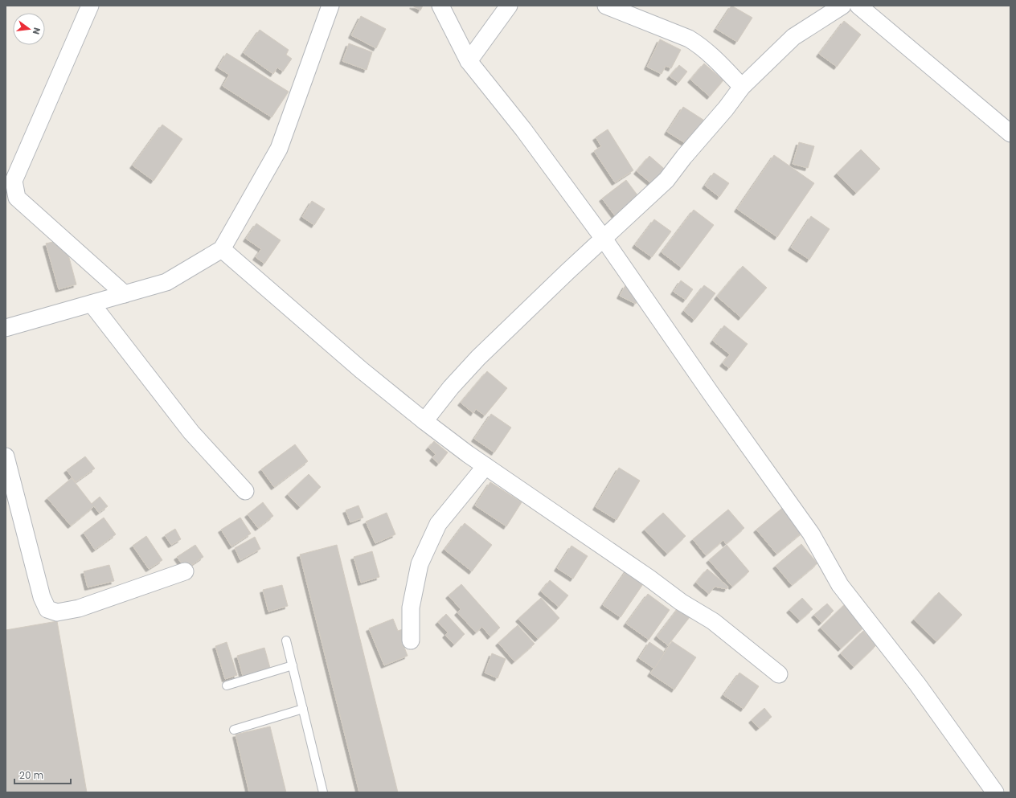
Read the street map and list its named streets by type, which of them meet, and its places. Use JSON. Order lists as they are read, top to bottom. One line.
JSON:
{"scale_bar":"20 m","north":"right"}
